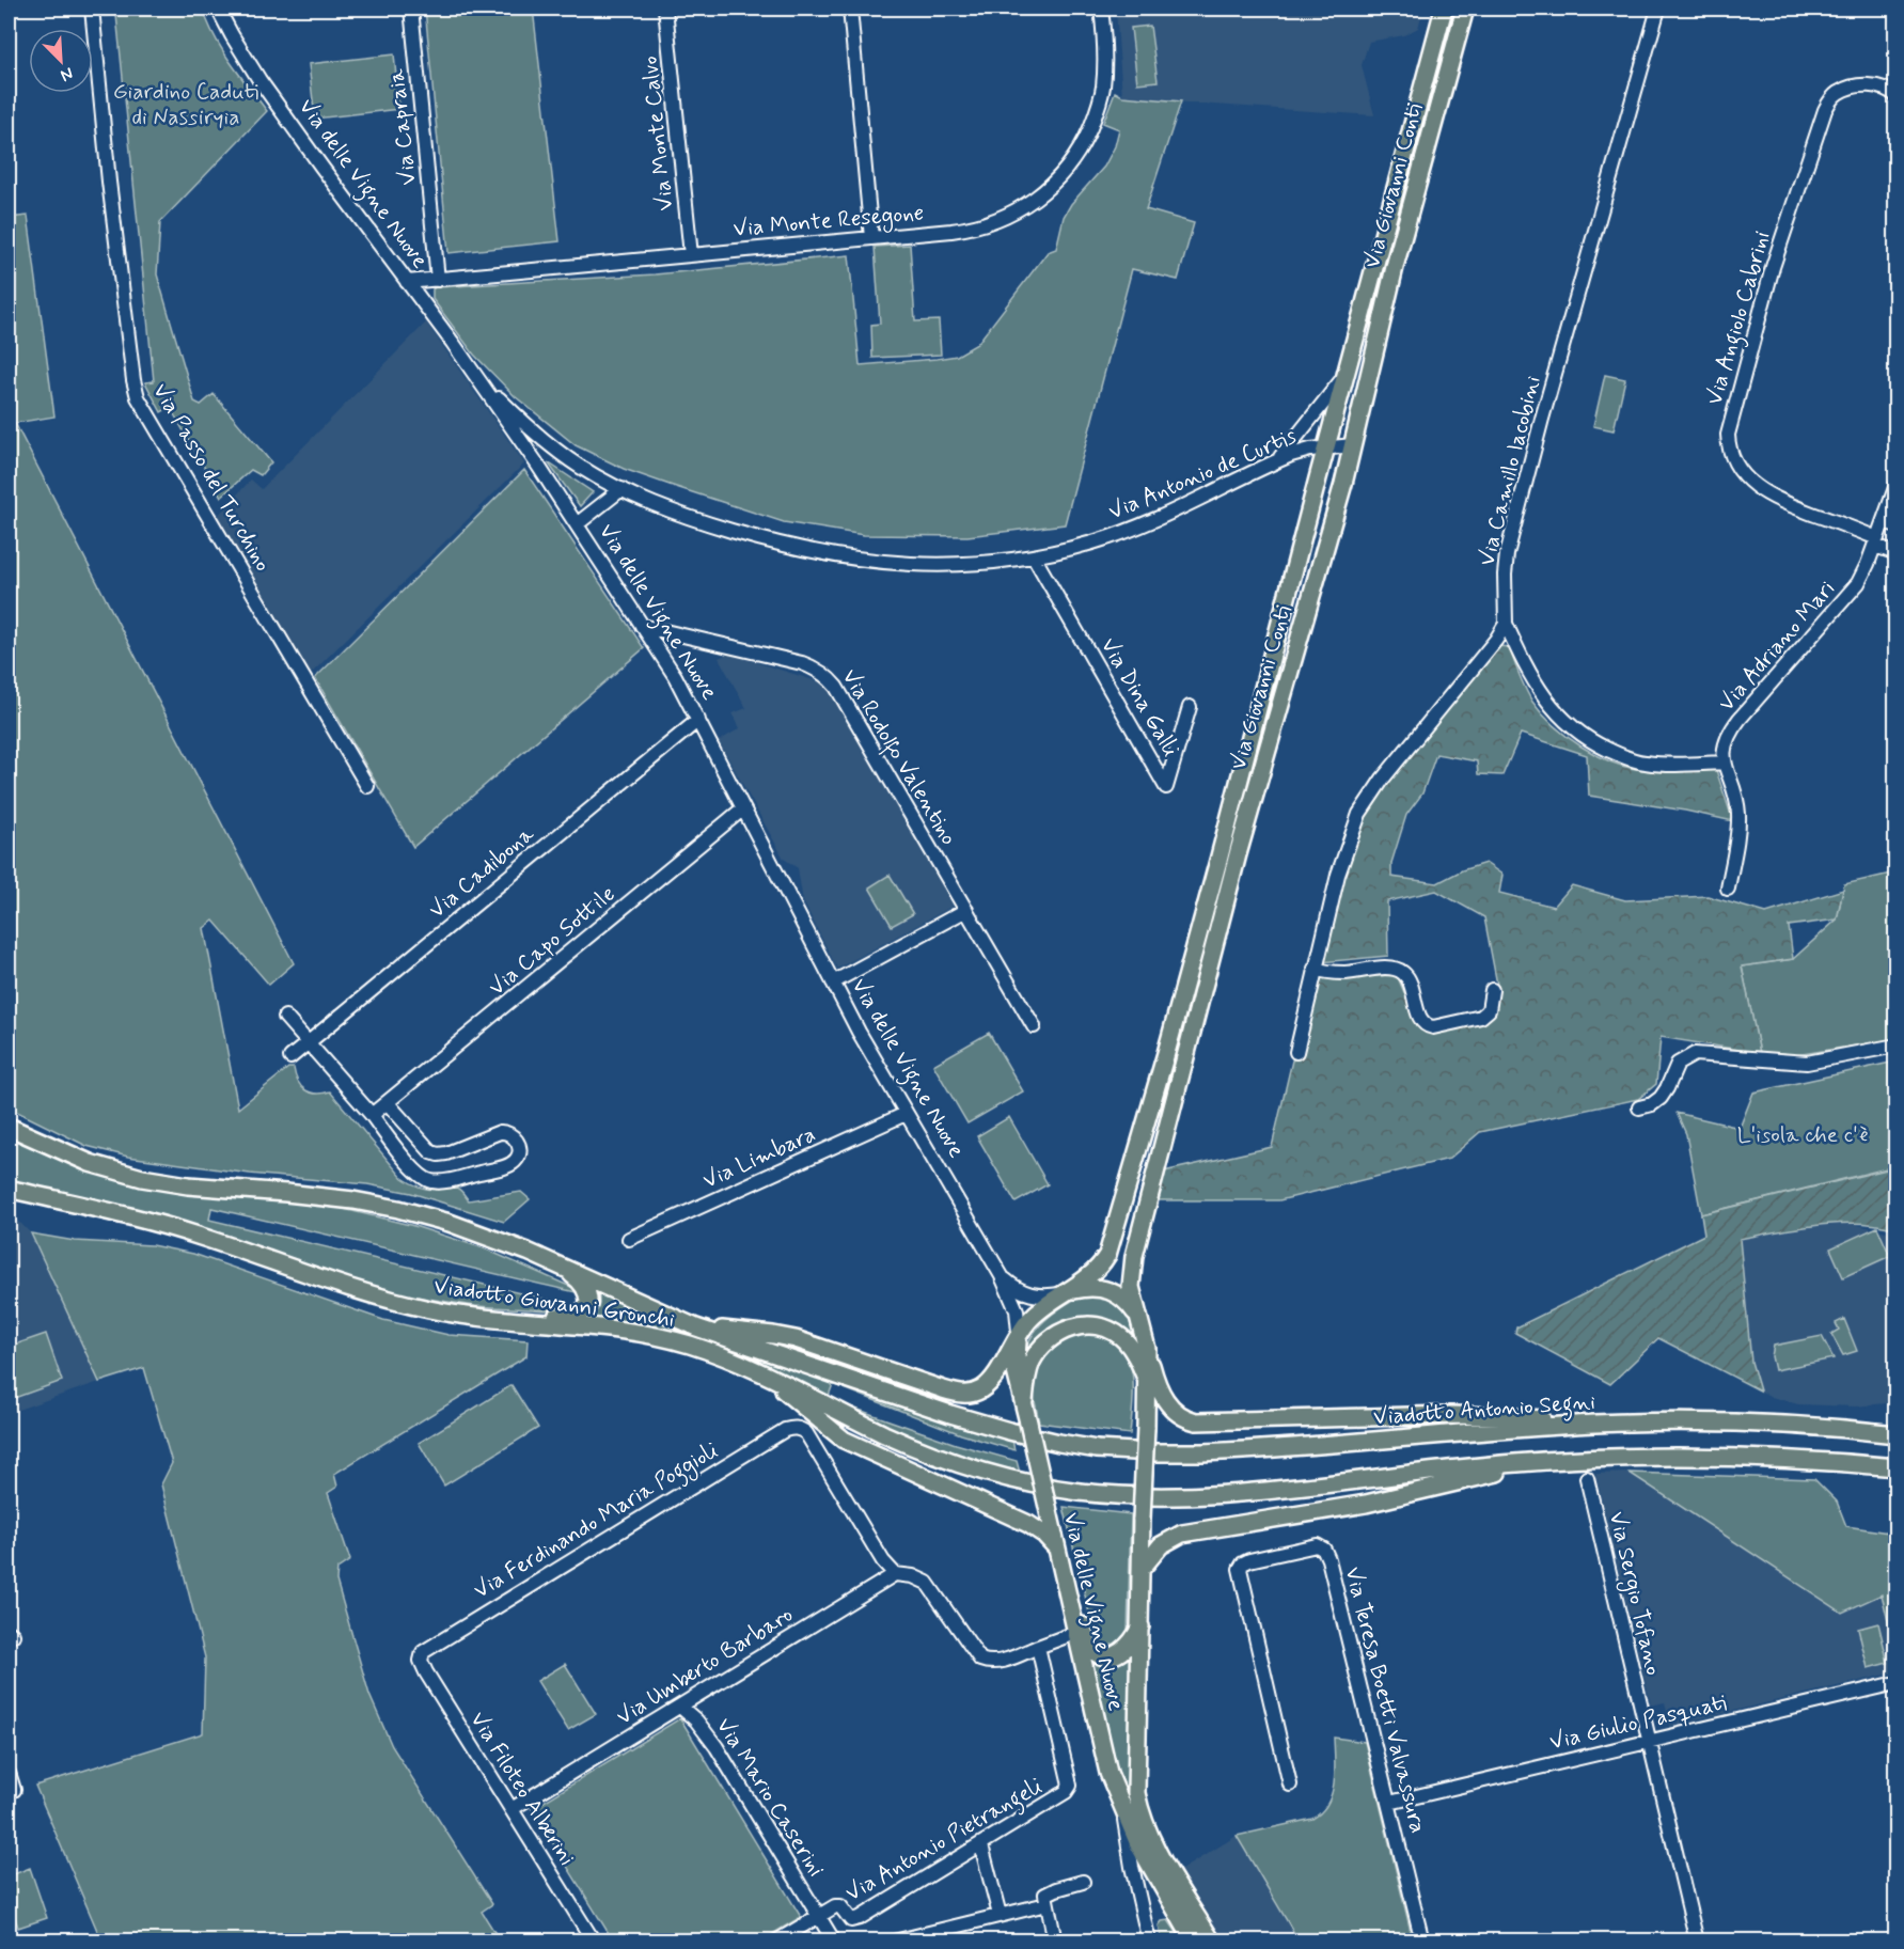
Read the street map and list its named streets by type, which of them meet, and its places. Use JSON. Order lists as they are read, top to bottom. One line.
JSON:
{"streets":{"main road":["Via delle Vigne Nuove","Via Giovanni Conti","Viadotto Giovanni Gronchi","Viadotto Antonio Segni"],"street":["Via Capraia","Via Monte Calvo","Via Monte Resegone","Via Angiolo Cabrini","Via Camillo Iacobini","Via Antonio de Curtis","Via Passo del Turchino","Via Adriano Mari","Via Dina Galli","Via Rodolfo Valentino","Via Cadibona","Via Capo Sottile","Via Limbara","Via Ferdinando Maria Poggioli","Via Sergio Tofano","Via Umberto Barbaro","Via Teresa Boetti Valvassura","Via Giulio Pasquati","Via Filoteo Alberini","Via Mario Caserini","Via Antonio Pietrangeli"]},"crossings":[["Via Capraia","Via Monte Resegone"],["Via Monte Calvo","Via Monte Resegone"],["Via delle Vigne Nuove","Via Giovanni Conti"],["Via delle Vigne Nuove","Via Monte Resegone"],["Via delle Vigne Nuove","Via Antonio de Curtis"],["Via delle Vigne Nuove","Via Rodolfo Valentino"],["Via delle Vigne Nuove","Via Cadibona"],["Via delle Vigne Nuove","Via Capo Sottile"],["Via delle Vigne Nuove","Via Limbara"],["Via Giovanni Conti","Via Antonio de Curtis"],["Via Giovanni Conti","Viadotto Giovanni Gronchi"],["Via Angiolo Cabrini","Via Adriano Mari"],["Via Antonio de Curtis","Via Dina Galli"],["Viadotto Giovanni Gronchi","Viadotto Antonio Segni"],["Via Ferdinando Maria Poggioli","Via Umberto Barbaro"],["Via Ferdinando Maria Poggioli","Via Filoteo Alberini"],["Via Sergio Tofano","Via Giulio Pasquati"],["Via Umberto Barbaro","Via Filoteo Alberini"],["Via Umberto Barbaro","Via Mario Caserini"],["Via Teresa Boetti Valvassura","Via Giulio Pasquati"],["Via Mario Caserini","Via Antonio Pietrangeli"]],"parks":["Giardino Caduti di Nassiryia","L'isola che c'è"],"north":"bottom right"}
